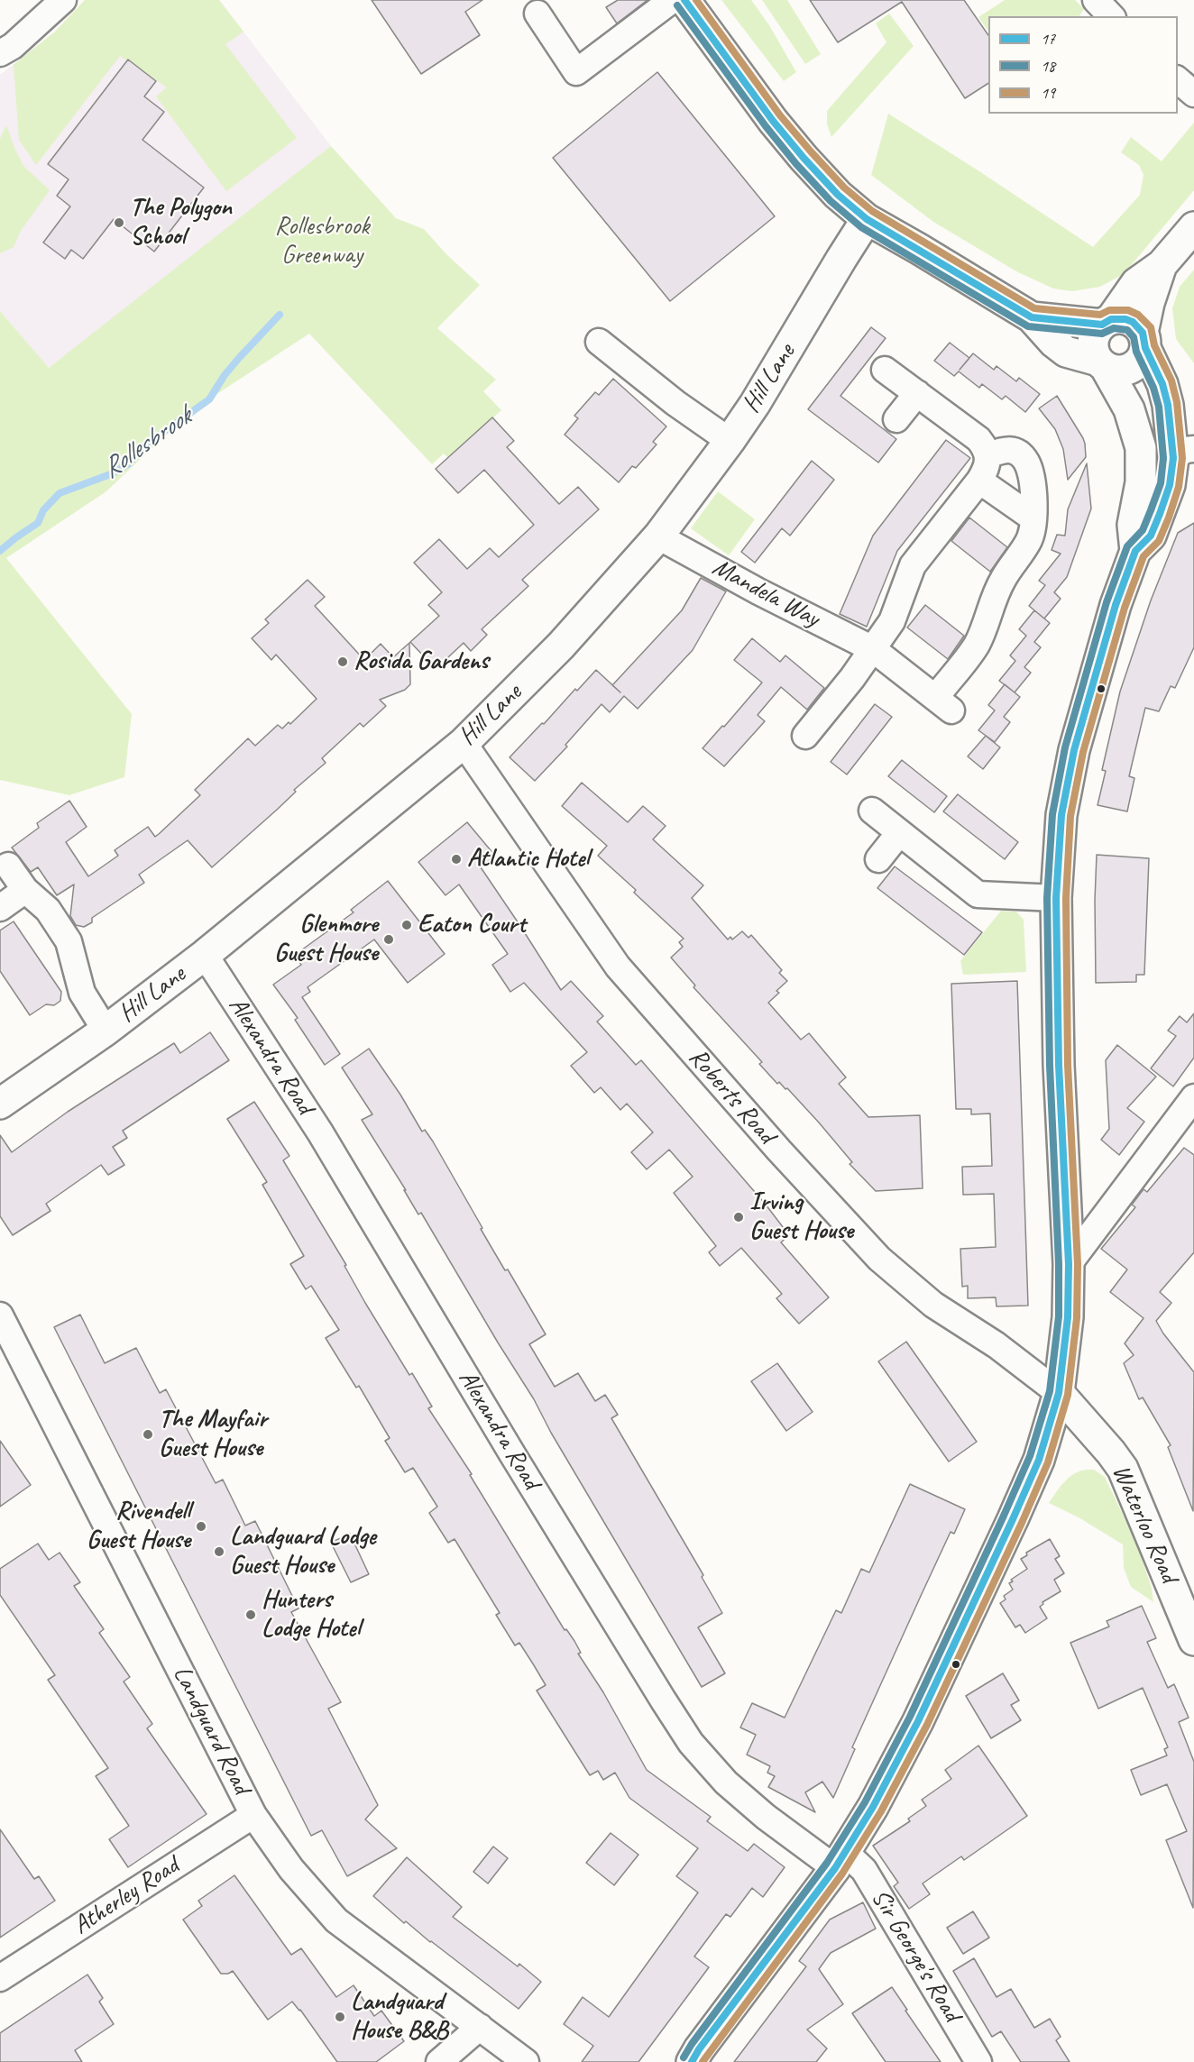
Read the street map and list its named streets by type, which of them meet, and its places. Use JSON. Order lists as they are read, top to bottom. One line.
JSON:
{"streets":{"main road":["Hill Lane","Waterloo Road"],"street":["Mandela Way","Alexandra Road","Roberts Road","Landguard Road","Atherley Road","Sir George's Road"]},"crossings":[["Hill Lane","Mandela Way"],["Hill Lane","Alexandra Road"],["Hill Lane","Roberts Road"],["Alexandra Road","Sir George's Road"],["Roberts Road","Waterloo Road"],["Landguard Road","Atherley Road"]],"water":["Rollesbrook"],"parks":["Rollesbrook Greenway"],"places":["The Polygon School","Rosida Gardens","Atlantic Hotel","Eaton Court","Glenmore Guest House","Irving Guest House","The Mayfair Guest House","Rivendell Guest House","Landguard Lodge Guest House","Hunters Lodge Hotel","Landguard House B&B"],"lines":["transit line 17","transit line 19","transit line 18"],"legend":["17","18","19"]}
